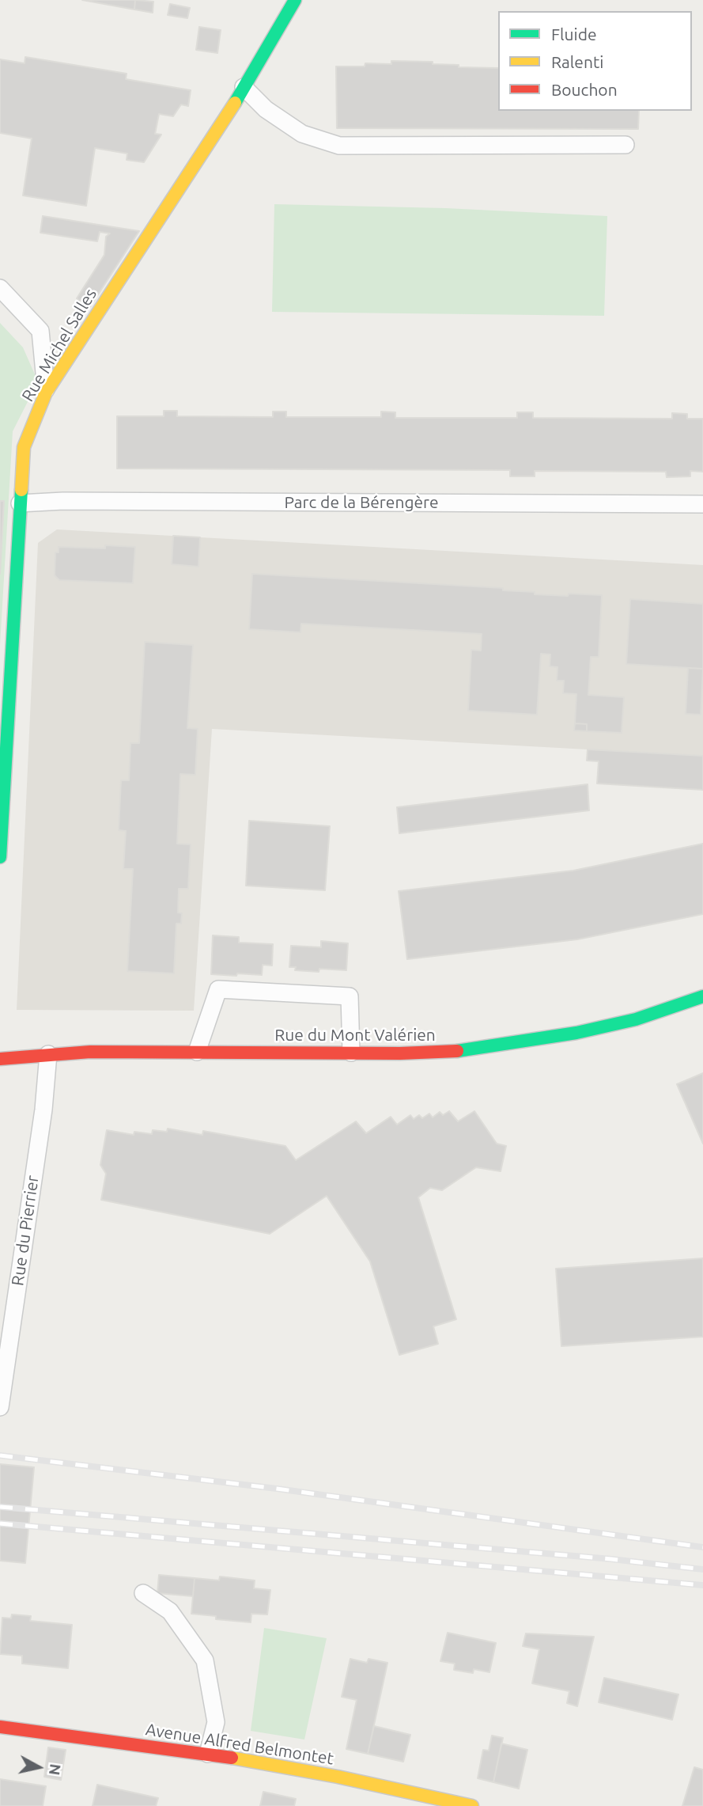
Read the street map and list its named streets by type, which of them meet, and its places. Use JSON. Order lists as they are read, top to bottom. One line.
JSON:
{"streets":{"street":["Rue Michel Salles","Rue du Mont Valérien","Avenue Alfred Belmontet"],"lane":["Parc de la Bérengère","Rue du Pierrier"]},"crossings":[["Rue Michel Salles","Parc de la Bérengère"],["Rue du Mont Valérien","Rue du Pierrier"]],"legend":["Fluide","Ralenti","Bouchon"],"north":"right"}
